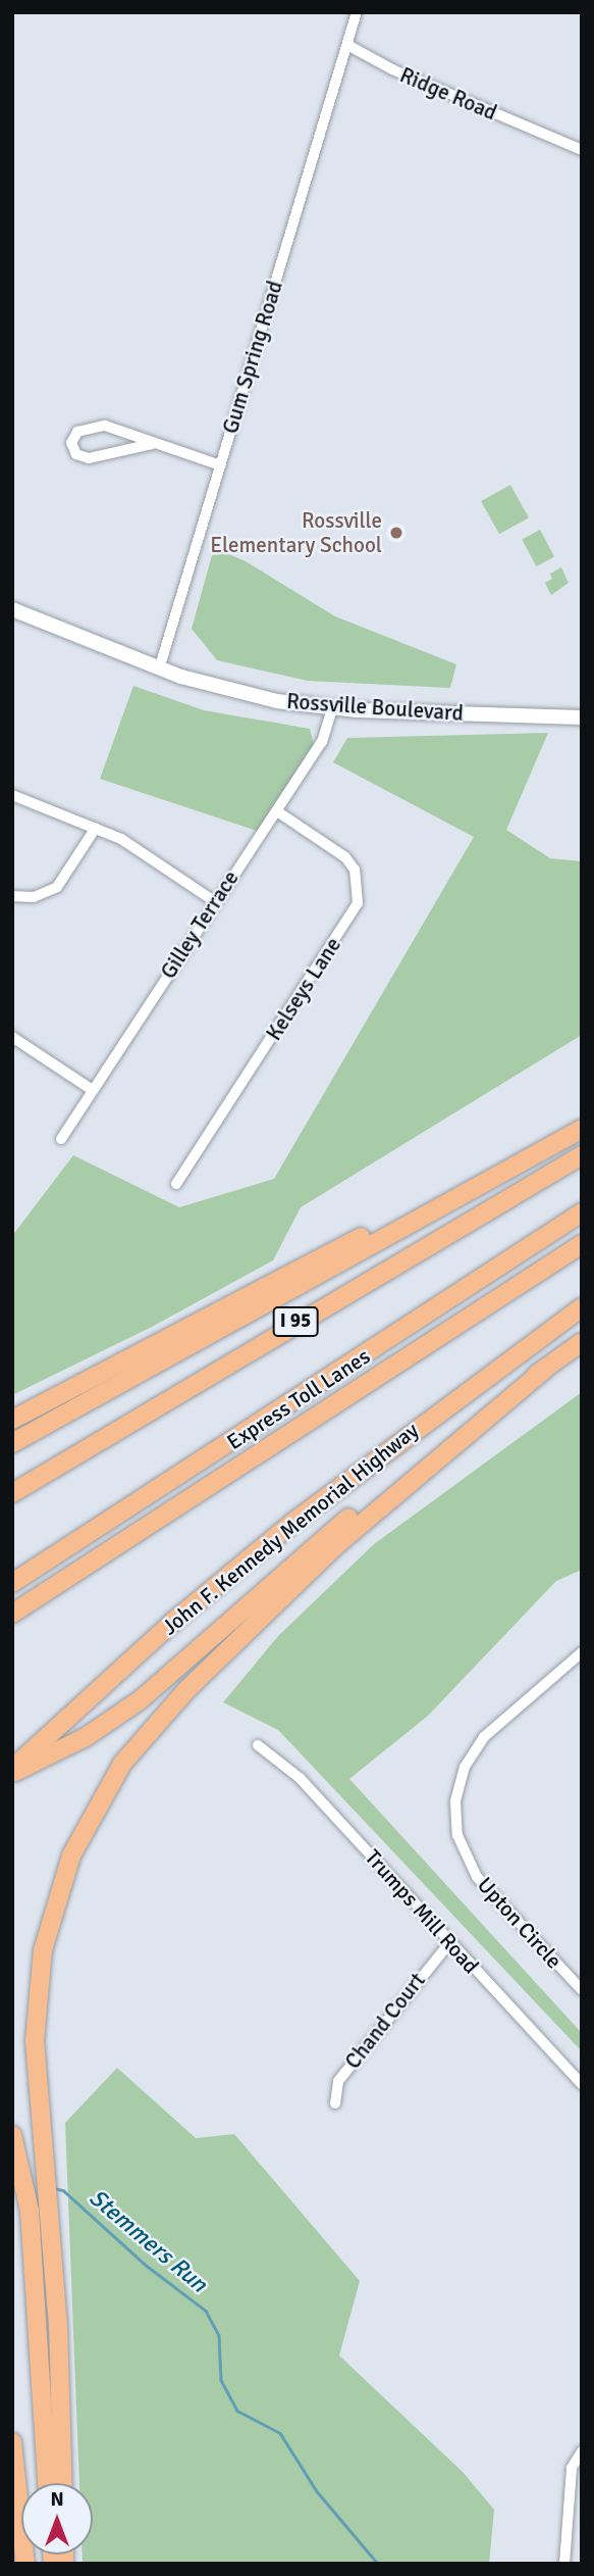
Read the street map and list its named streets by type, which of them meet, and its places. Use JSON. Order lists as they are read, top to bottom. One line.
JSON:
{"streets":{"highway":["I 95","Express Toll Lanes","John F. Kennedy Memorial Highway"],"main road":["Rossville Boulevard"],"street":["Ridge Road","Gum Spring Road","Gilley Terrace","Kelseys Lane","Trumps Mill Road","Upton Circle","Chand Court"]},"crossings":[["Ridge Road","Gum Spring Road"],["Gum Spring Road","Rossville Boulevard"],["Rossville Boulevard","Gilley Terrace"],["Gilley Terrace","Kelseys Lane"],["Trumps Mill Road","Chand Court"]],"water":["Stemmers Run"],"places":["Rossville Elementary School"],"north":"top"}
